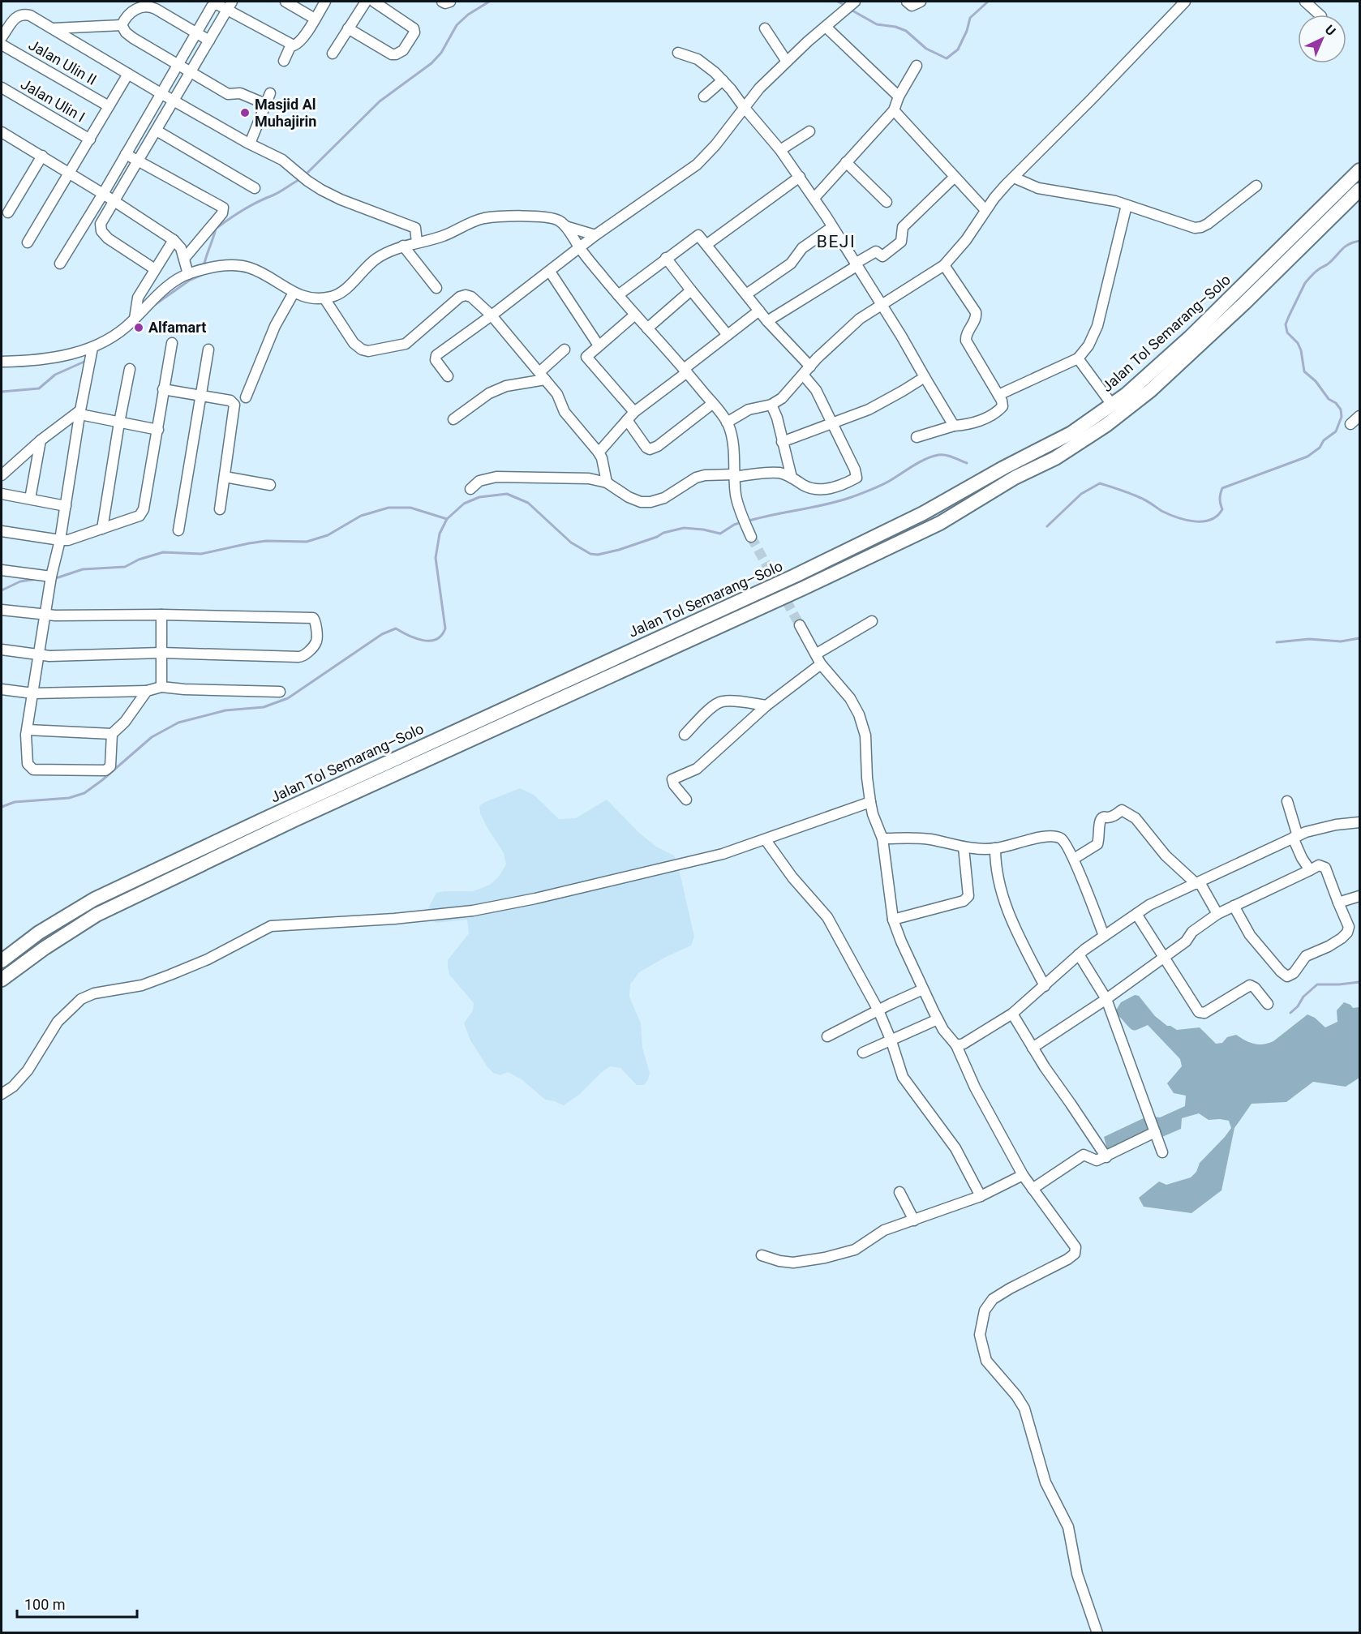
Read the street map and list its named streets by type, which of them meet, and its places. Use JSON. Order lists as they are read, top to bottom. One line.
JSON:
{"streets":{"highway":["Jalan Tol Semarang–Solo"],"street":["Jalan Ulin II","Jalan Ulin I"]},"districts":["BEJI"],"places":["Masjid Al Muhajirin","Alfamart"],"scale_bar":"100 m","north":"top right"}
